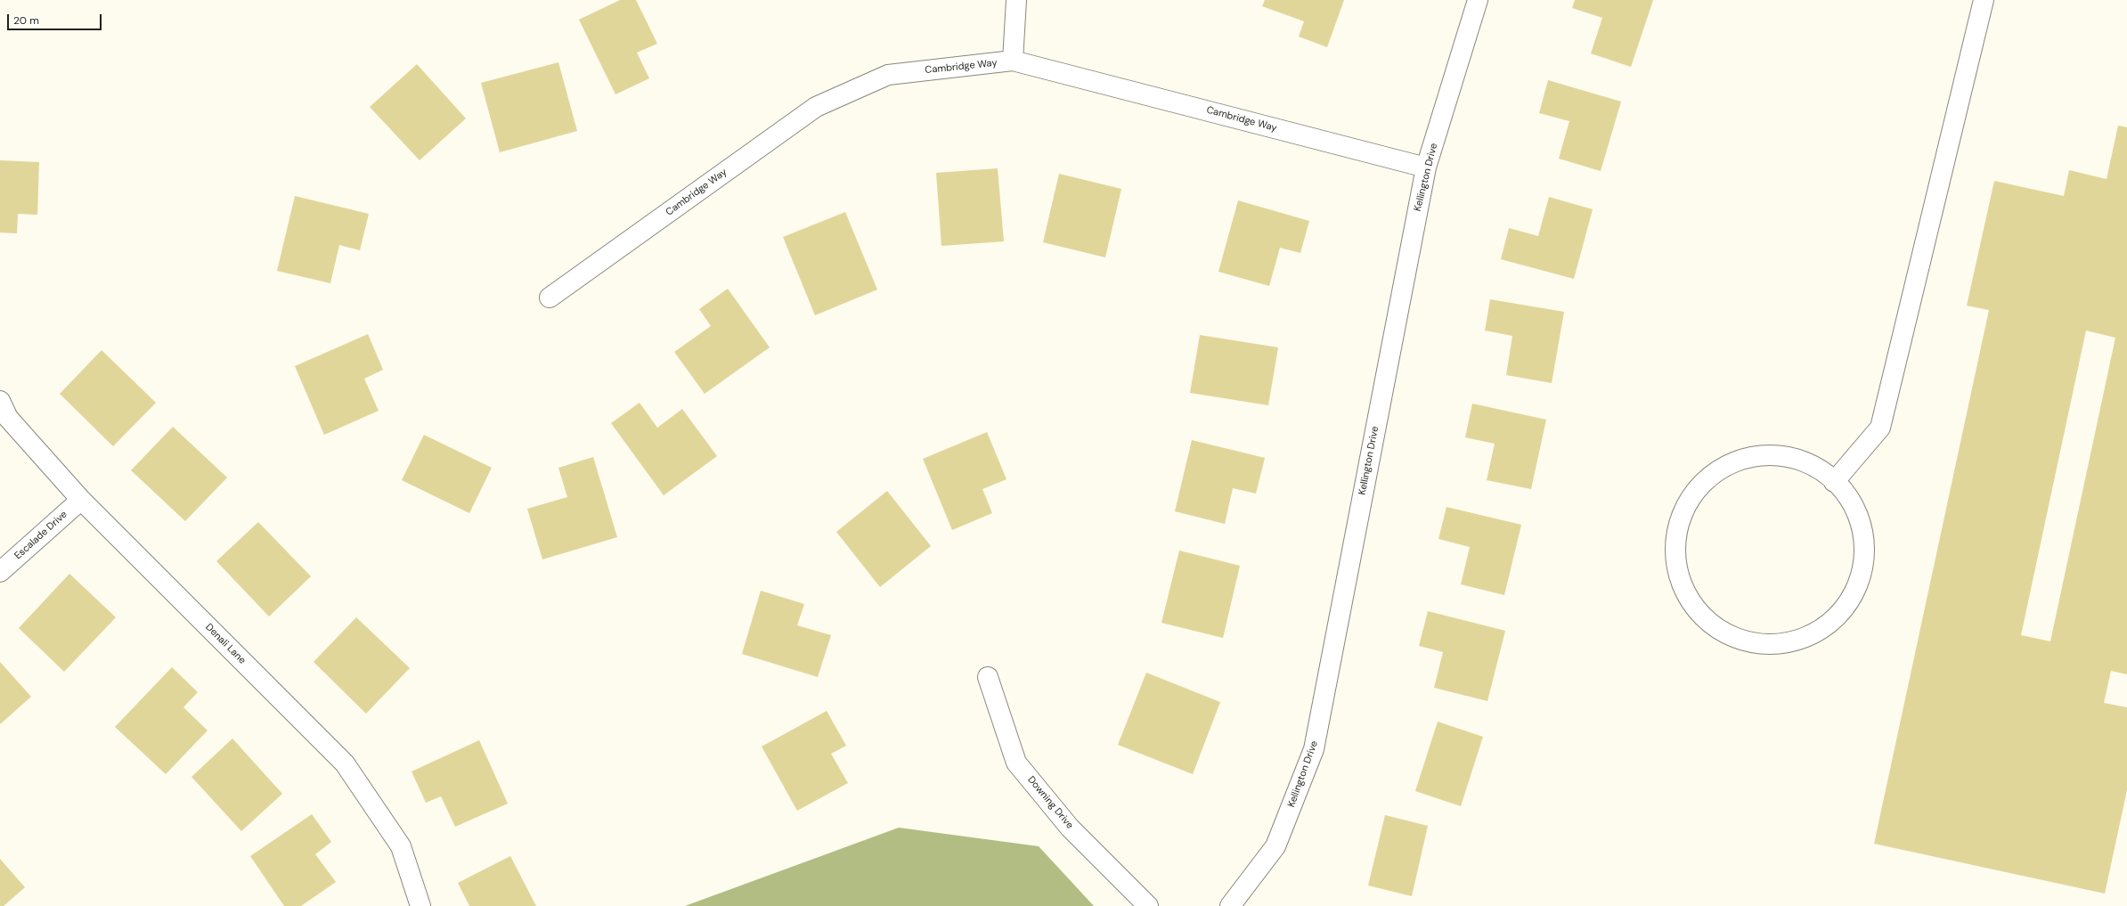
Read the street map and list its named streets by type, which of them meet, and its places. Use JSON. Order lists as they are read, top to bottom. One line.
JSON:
{"streets":{"street":["Cambridge Way","Kellington Drive","Escalade Drive","Denali Lane","Downing Drive"]},"crossings":[["Cambridge Way","Kellington Drive"],["Escalade Drive","Denali Lane"]],"scale_bar":"20 m"}
